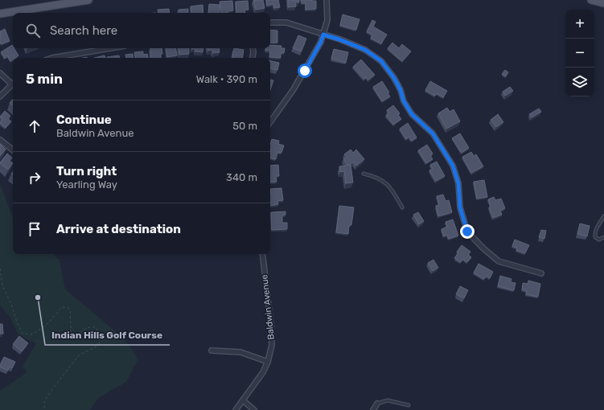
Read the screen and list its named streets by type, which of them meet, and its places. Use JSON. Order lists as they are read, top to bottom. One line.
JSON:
{"streets":{"street":["Baldwin Avenue"]},"places":["Indian Hills Golf Course"],"page":{"map_buttons":["+","−"],"search":"Search here","heading":["5 min","Walk · 390 m"],"list":[["Continue","Baldwin Avenue","50 m"],["Turn right","Yearling Way","340 m"],"Arrive at destination"]}}
